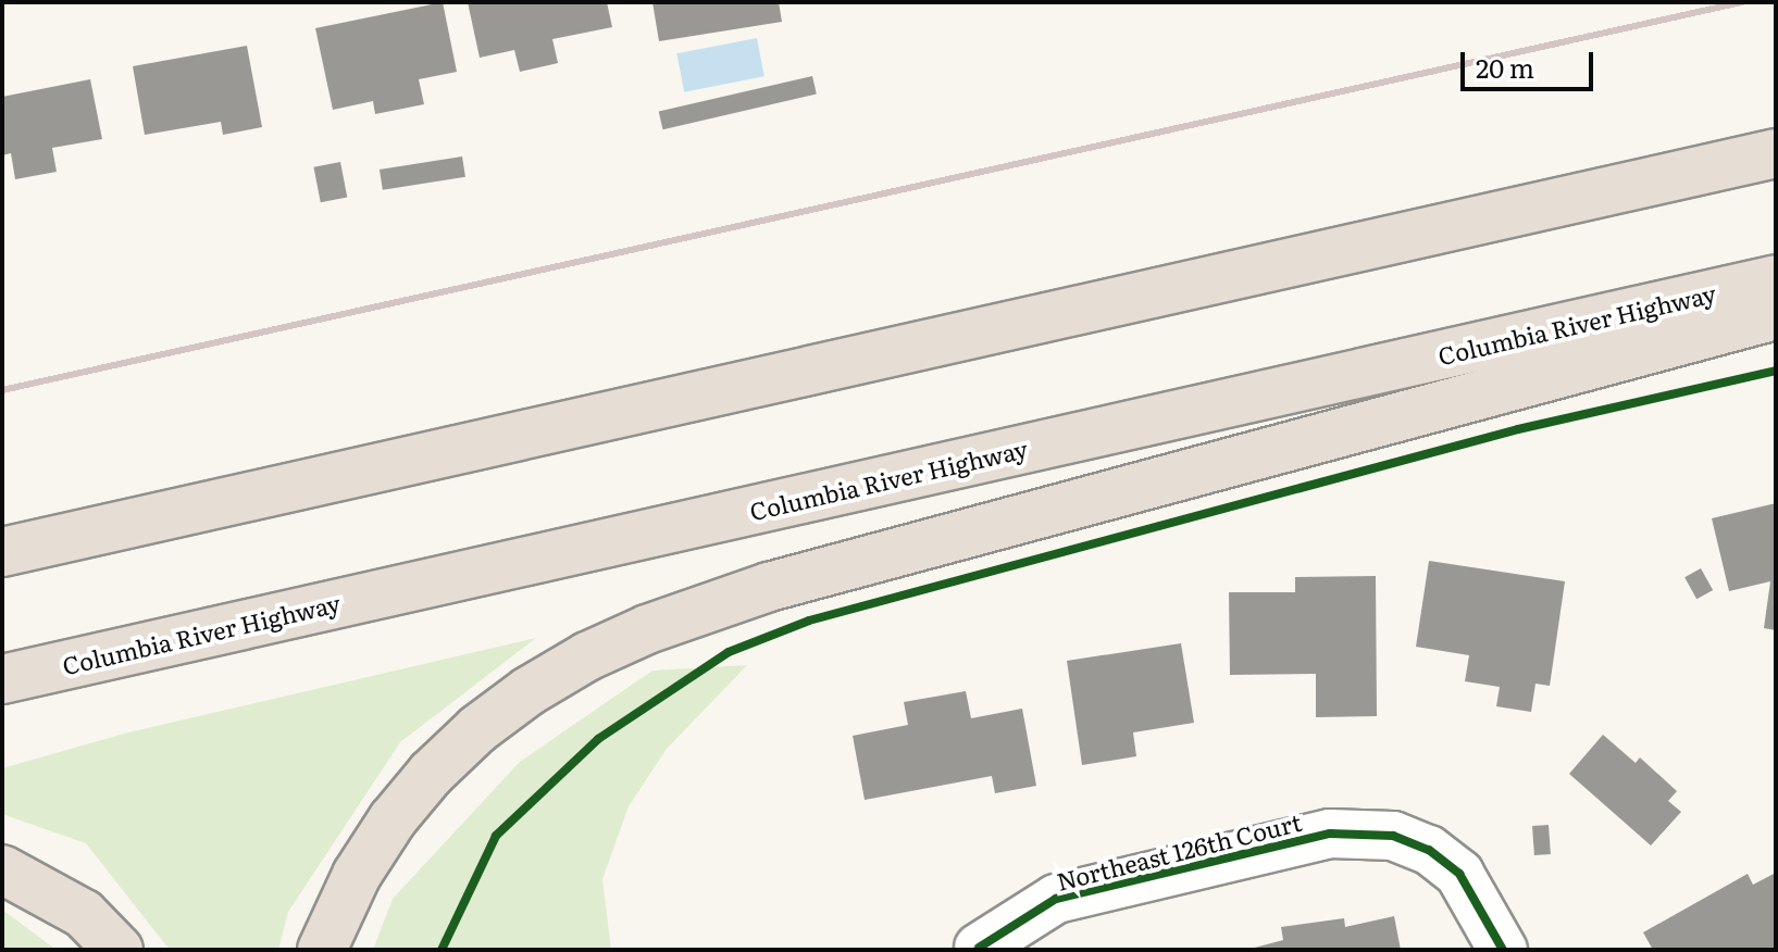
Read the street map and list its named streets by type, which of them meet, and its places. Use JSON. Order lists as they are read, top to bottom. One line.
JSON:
{"streets":{"highway":["Columbia River Highway"],"street":["Northeast 126th Court"]},"scale_bar":"20 m"}
